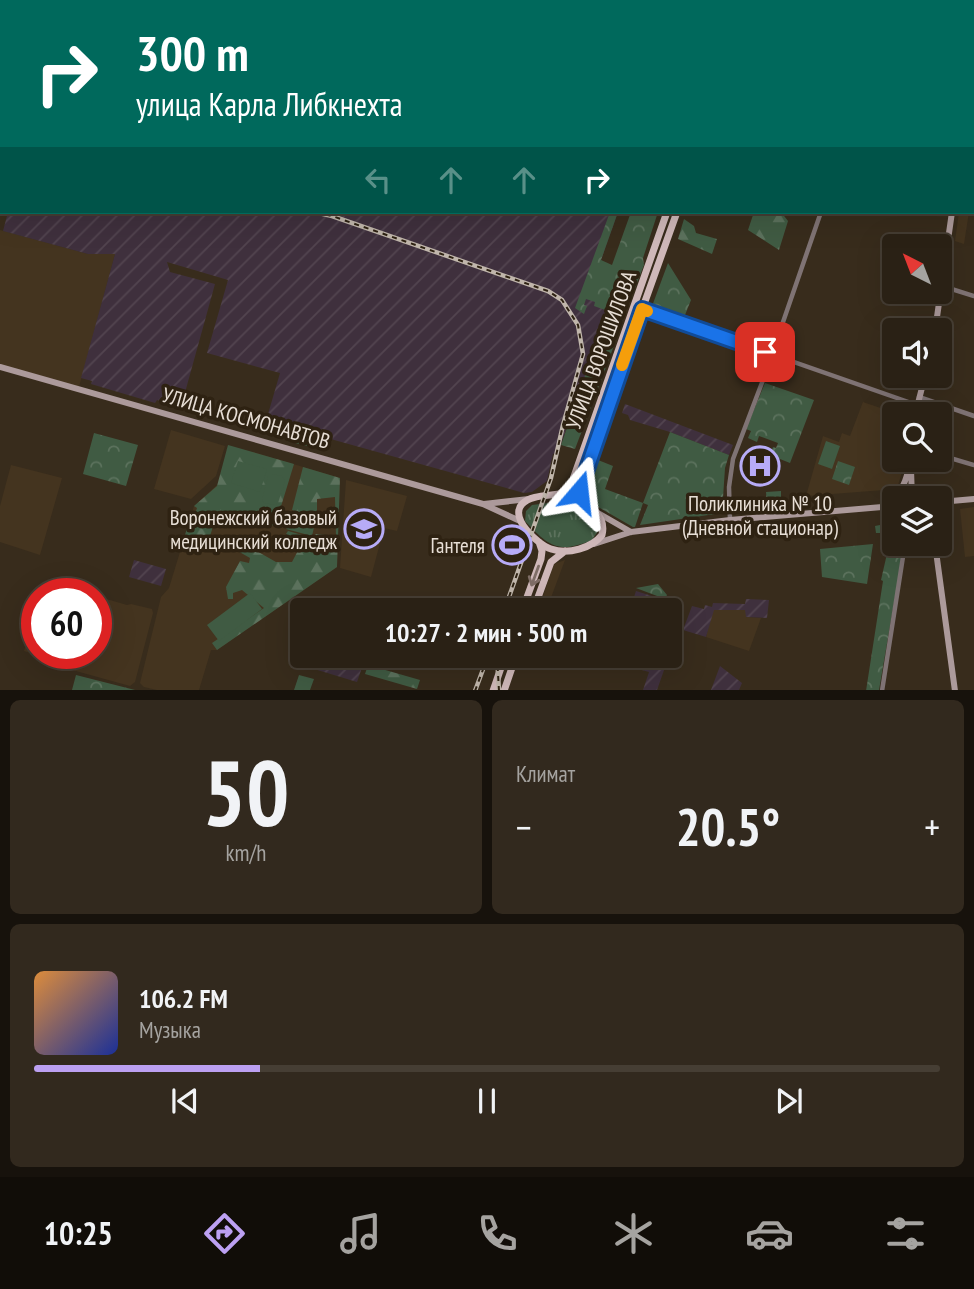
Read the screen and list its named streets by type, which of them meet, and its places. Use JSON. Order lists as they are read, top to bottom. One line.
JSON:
{"streets":{"main road":["УЛИЦА ВОРОШИЛОВА"],"street":["УЛИЦА КОСМОНАВТОВ"]},"crossings":[["УЛИЦА ВОРОШИЛОВА","УЛИЦА КОСМОНАВТОВ"]],"places":{"hospital":["Поликлиника № 10 (Дневной стационар)"],"school or university":["Воронежский базовый медицинский колледж"],"sports":["Гантеля"]},"north":"top left","page":{"turn":["300 m","улица Карла Либкнехта"],"limit":"60","trip":"10:27 · 2 мин · 500 m","tile":[["50","km/h"],"Климат"],"heat":["−","20.5°","+"],"song":["106.2 FM","Музыка"],"tabs":"10:25"}}
